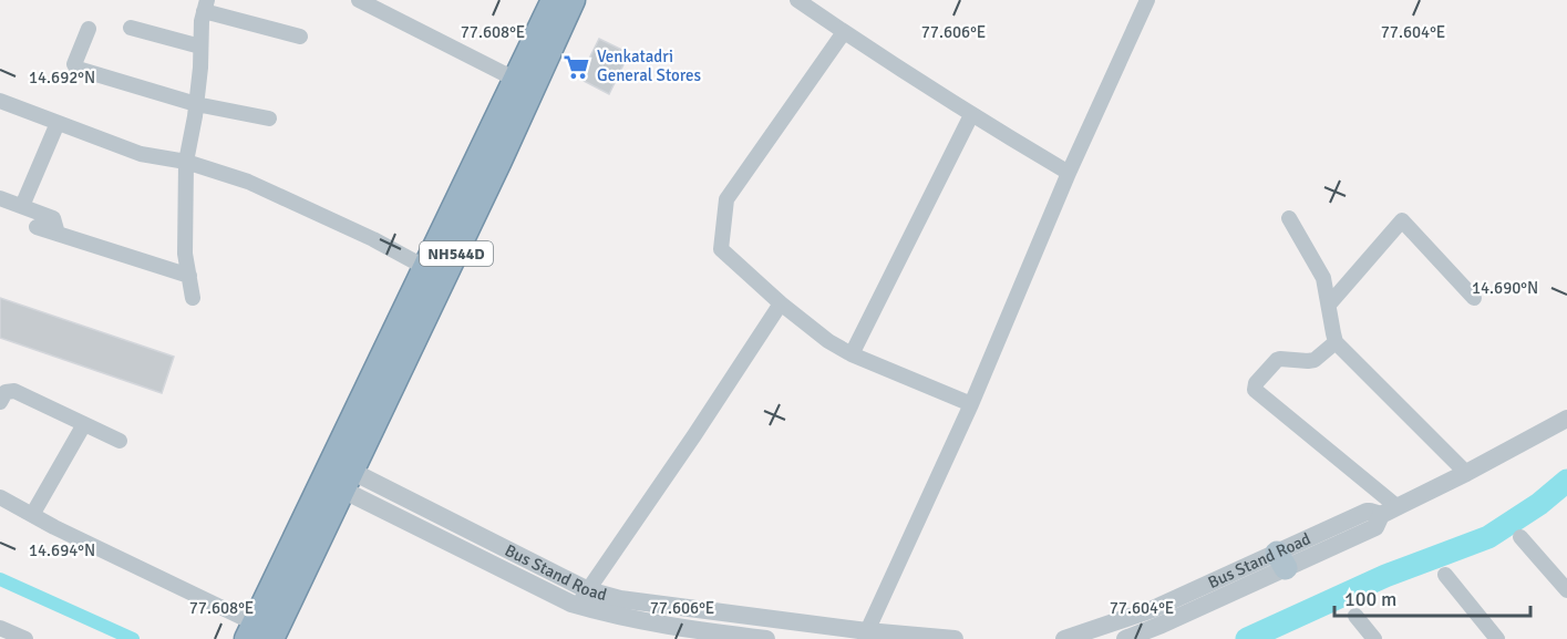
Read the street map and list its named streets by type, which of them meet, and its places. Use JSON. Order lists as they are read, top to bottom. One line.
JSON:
{"streets":{"highway":["NH544D"],"street":["Bus Stand Road"]},"crossings":[["NH544D","Bus Stand Road"]],"places":{"supermarket":["Venkatadri General Stores"]},"scale_bar":"100 m","coordinates":["77.608°E","77.606°E","77.604°E","14.692°N","14.690°N","14.694°N"]}
